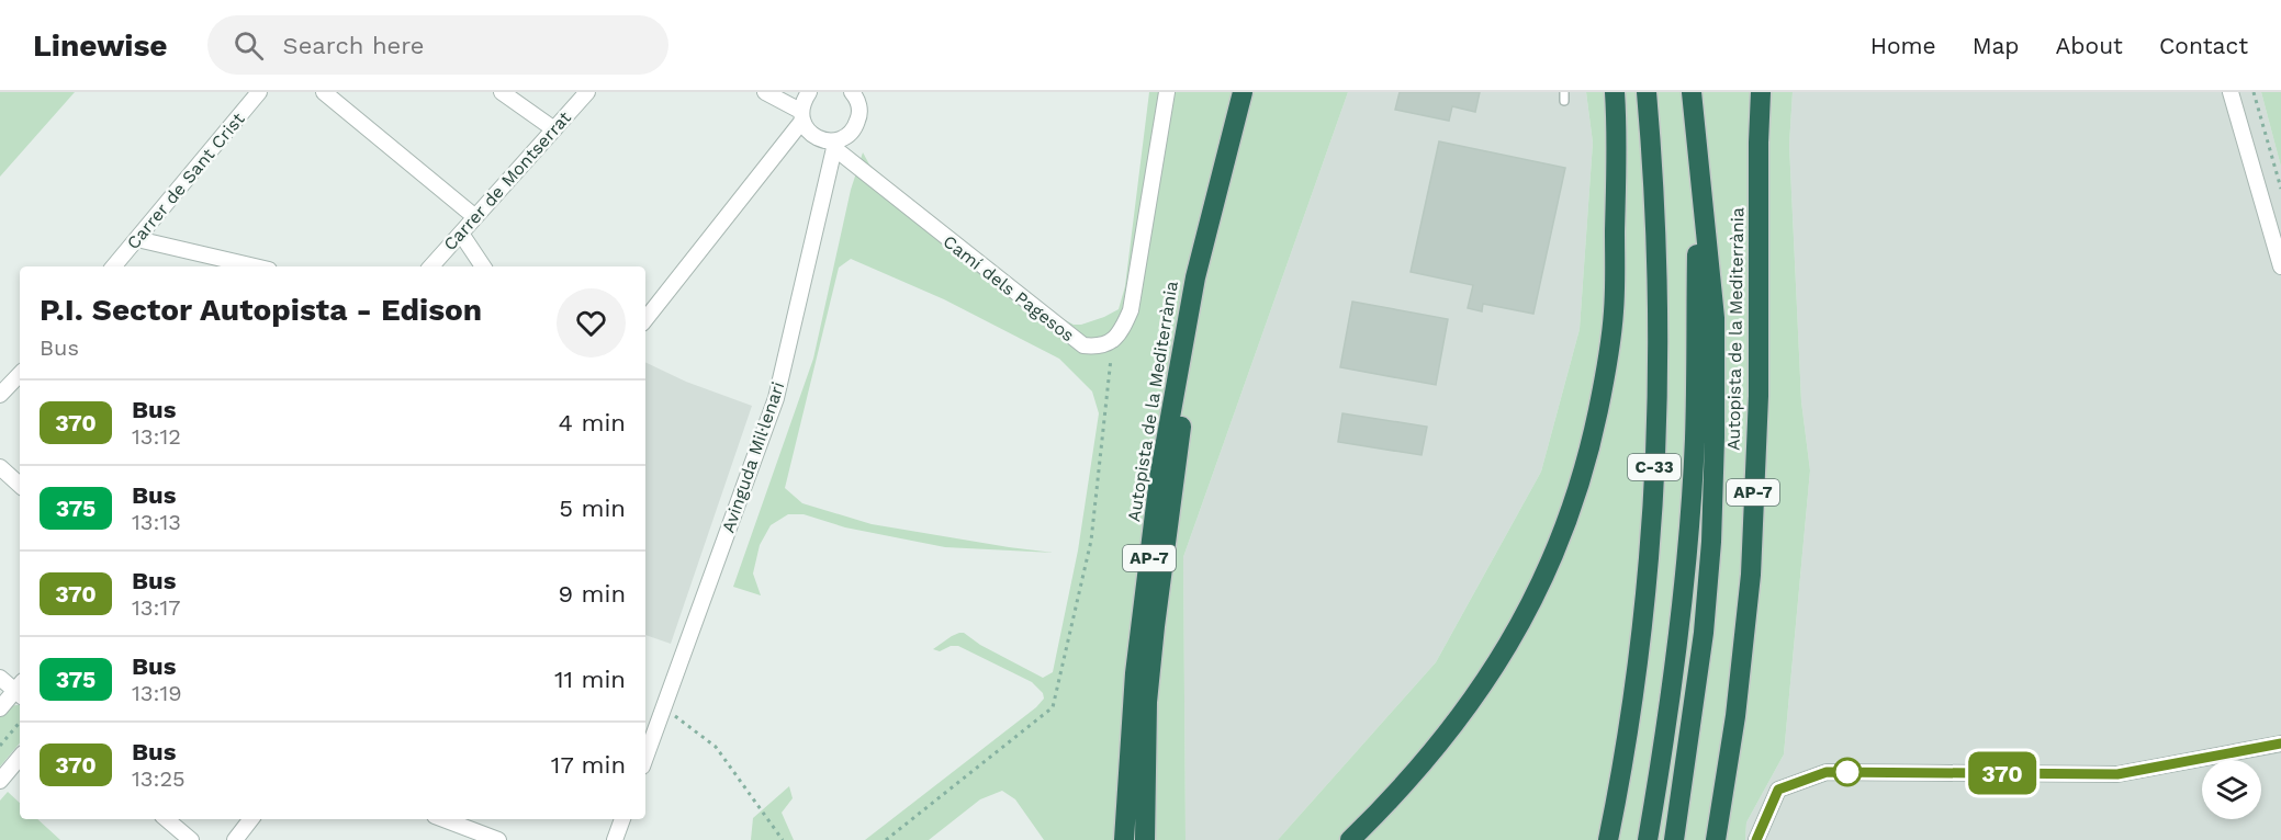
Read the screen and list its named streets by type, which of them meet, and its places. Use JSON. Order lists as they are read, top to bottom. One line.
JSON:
{"streets":{"highway":["Autopista de la Mediterrània","C-33","AP-7"],"street":["Carrer de Sant Crist","Carrer de Montserrat","Camí dels Pagesos","Avinguda Mil·lenari"]},"crossings":[["Camí dels Pagesos","Avinguda Mil·lenari"]],"lines":["bus line 370"],"page":{"header":"Linewise","search":"Search here","nav":["Home","Map","About","Contact"],"on_map":"370","heading":["P.I. Sector Autopista - Edison","Bus"],"list":[{"mark":"370","name":"Bus","note":"13:12","value":"4 min"},{"mark":"375","name":"Bus","note":"13:13","value":"5 min"},{"mark":"370","name":"Bus","note":"13:17","value":"9 min"},{"mark":"375","name":"Bus","note":"13:19","value":"11 min"},{"mark":"370","name":"Bus","note":"13:25","value":"17 min"}]}}
